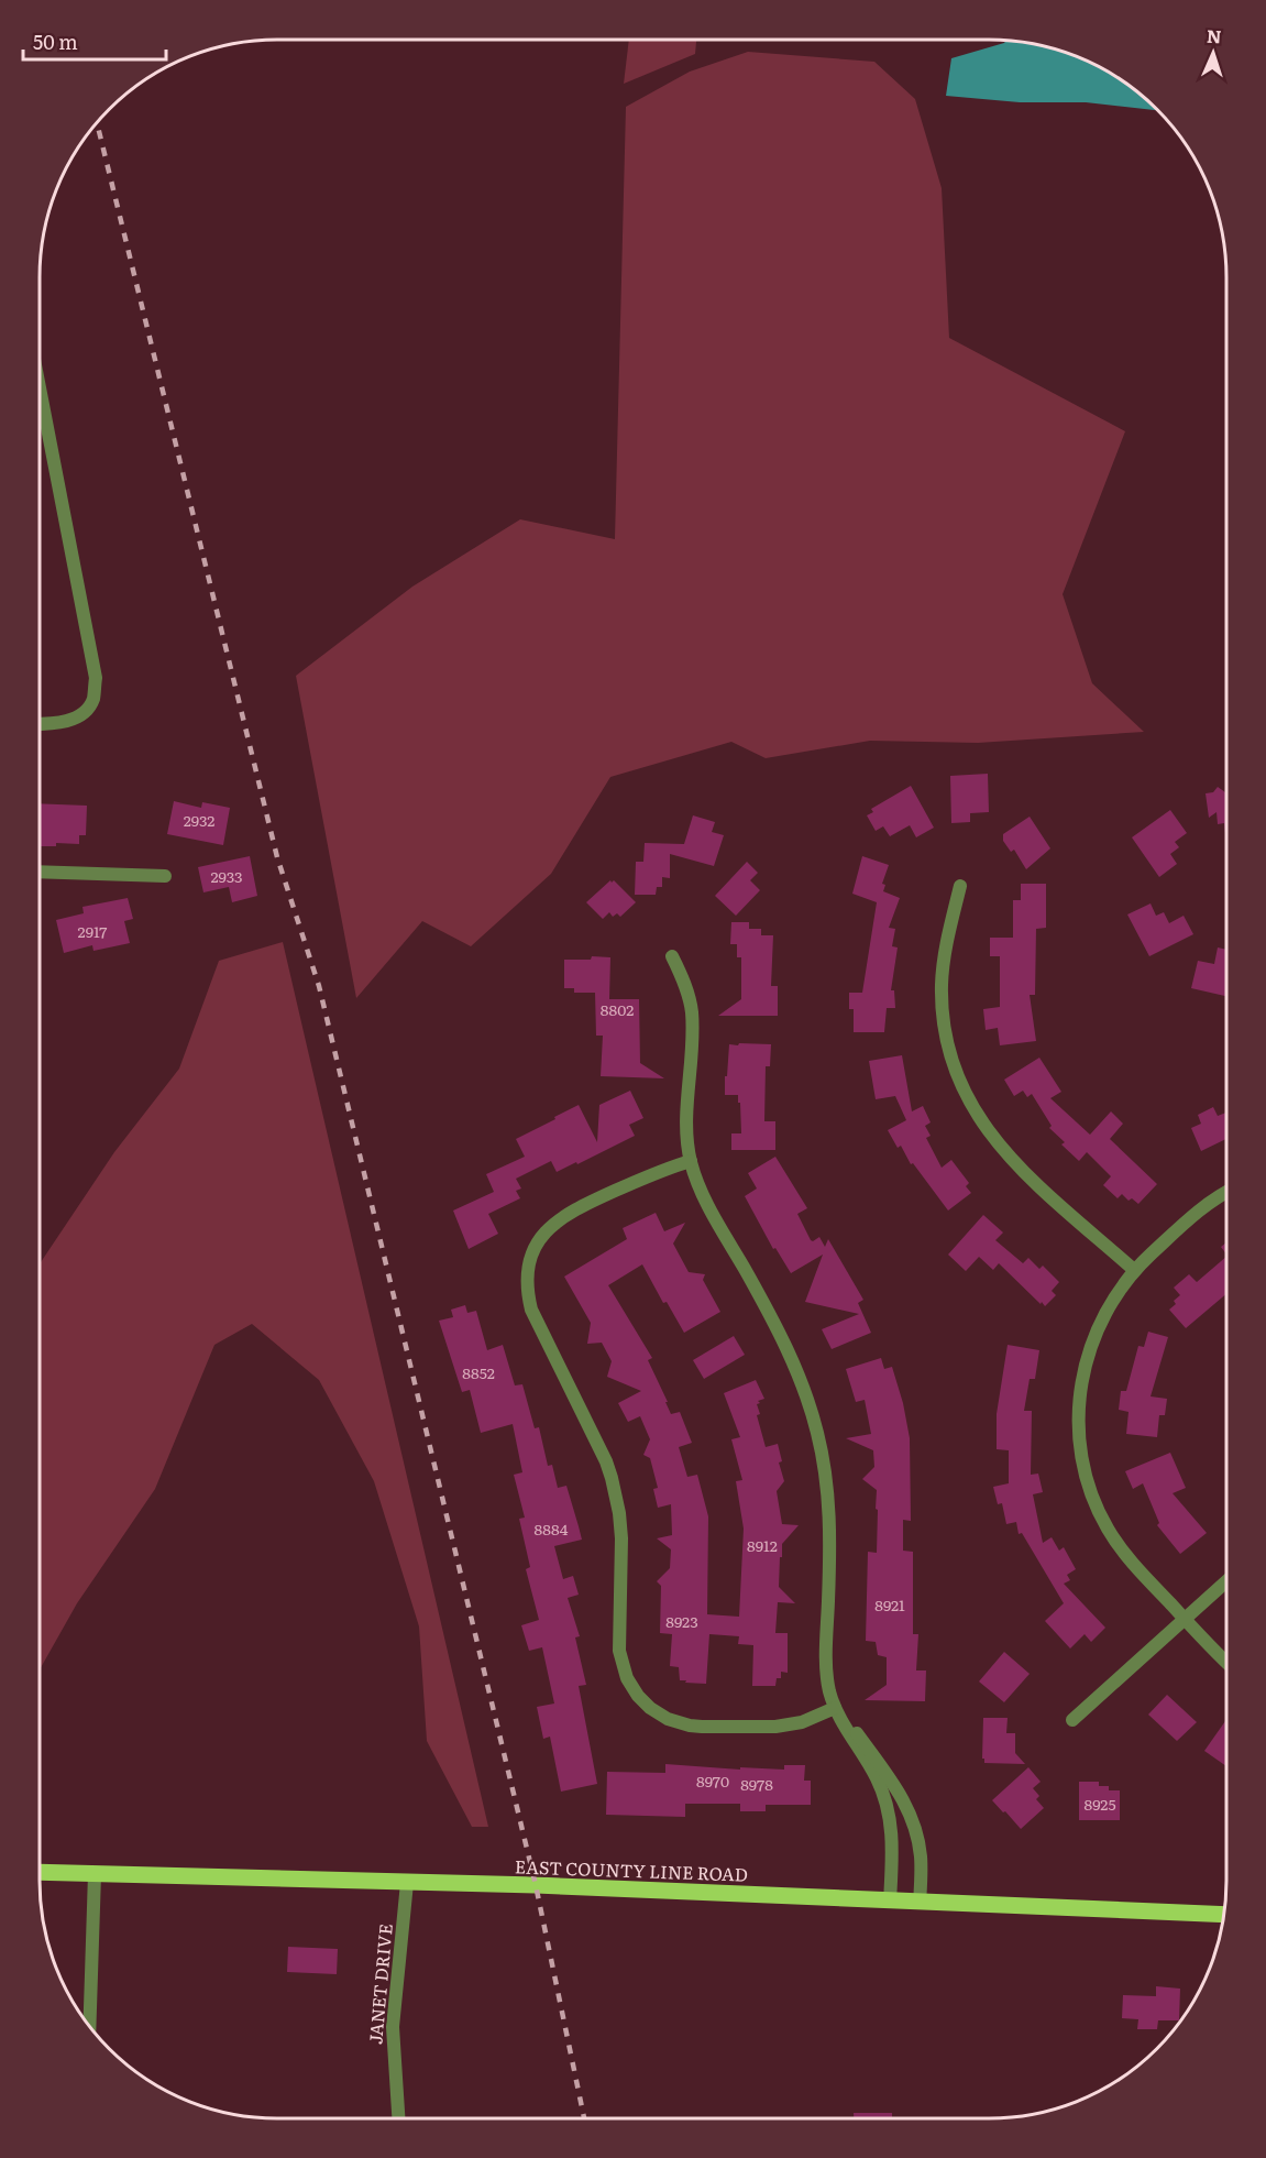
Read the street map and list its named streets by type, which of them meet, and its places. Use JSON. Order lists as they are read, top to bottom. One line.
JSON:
{"streets":{"main road":["EAST COUNTY LINE ROAD"],"street":["JANET DRIVE"]},"crossings":[["EAST COUNTY LINE ROAD","JANET DRIVE"]],"house_numbers":["2932","2933","2917","8802","8852","8884","8912","8921","8923","8970","8978","8925"],"scale_bar":"50 m","north":"top"}
